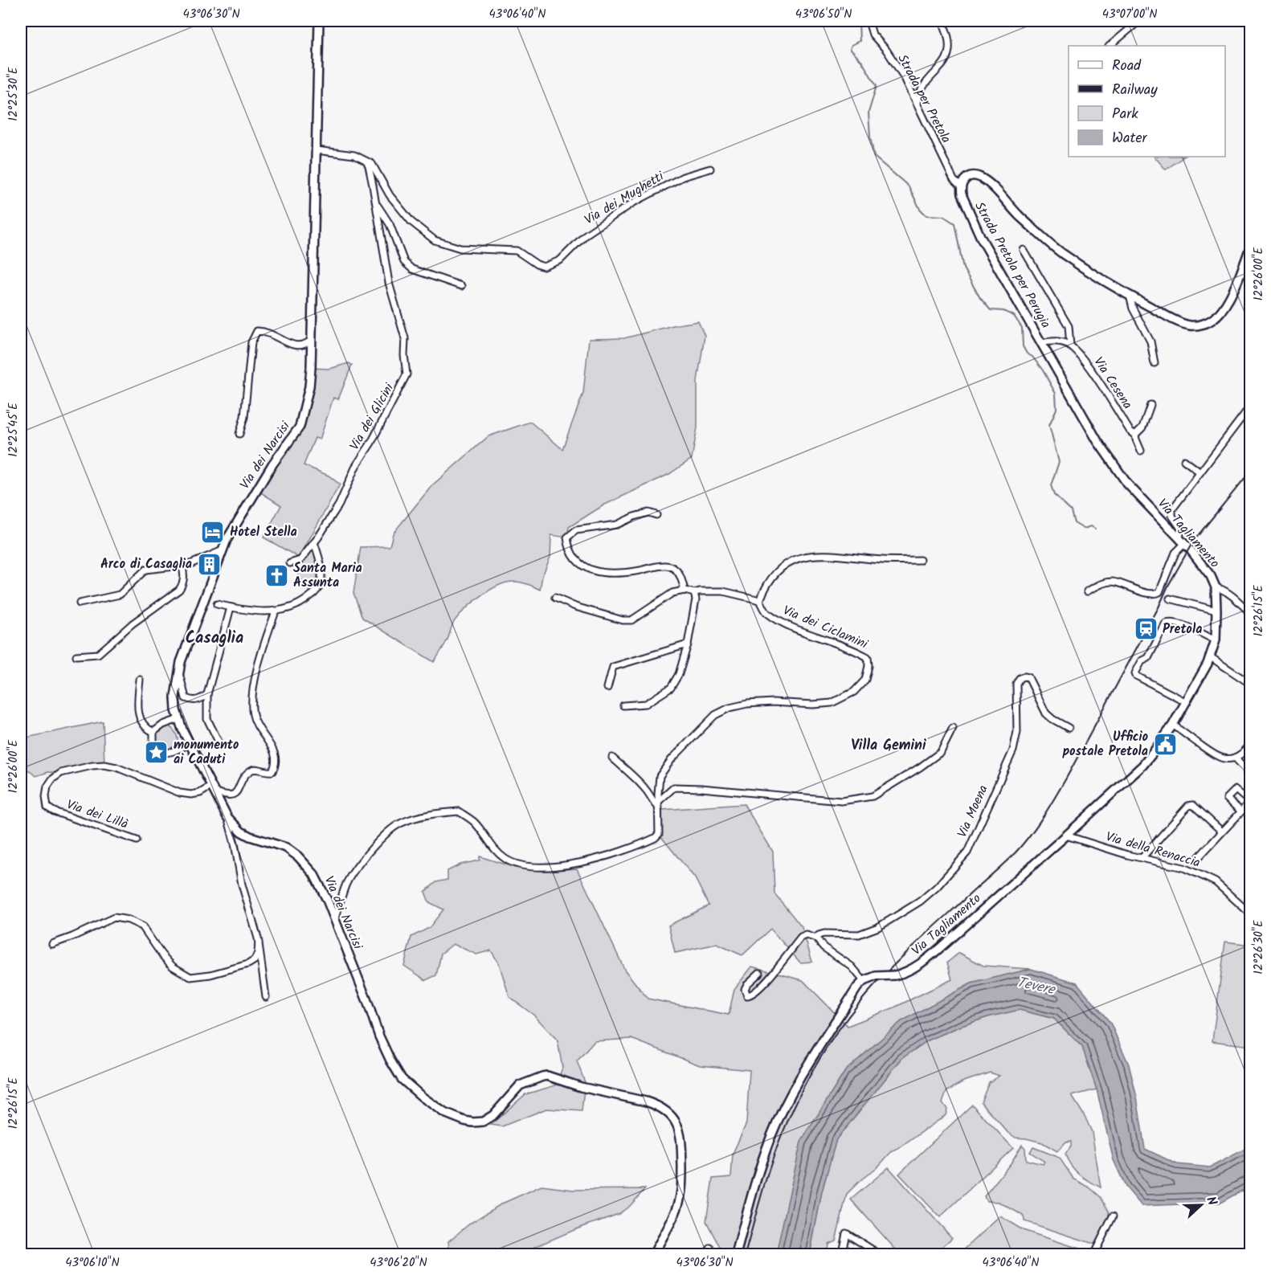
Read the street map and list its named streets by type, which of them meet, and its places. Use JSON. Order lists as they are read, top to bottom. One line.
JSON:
{"streets":{"street":["Strada per Pretola","Via dei Mughetti","Strada Pretola per Perugia","Via Cesena","Via dei Glicini","Via dei Narcisi","Via Tagliamento","Via dei Ciclamini","Via Moena","Via dei Lillà","Via della Renaccia"]},"crossings":[["Strada per Pretola","Strada Pretola per Perugia"],["Via dei Mughetti","Via dei Glicini"],["Strada Pretola per Perugia","Via Tagliamento"],["Via dei Narcisi","Via dei Ciclamini"],["Via dei Narcisi","Via dei Lillà"],["Via Tagliamento","Via della Renaccia"]],"districts":["Casaglia","Villa Gemini"],"water":["Tevere"],"places":{"hotel":["Hotel Stella"],"building":["Arco di Casaglia"],"church":["Santa Maria Assunta"],"station":["Pretola"],"public building":["Ufficio postale Pretola"],"place":["monumento ai Caduti"]},"legend":["Road","Railway","Park","Water"],"north":"right","coordinates":["43°06'30\"N","43°06'40\"N","43°06'50\"N","43°07'00\"N","12°25'30\"E","12°26'00\"E","12°25'45\"E","12°26'15\"E","12°26'30\"E","43°06'10\"N","43°06'20\"N"]}
